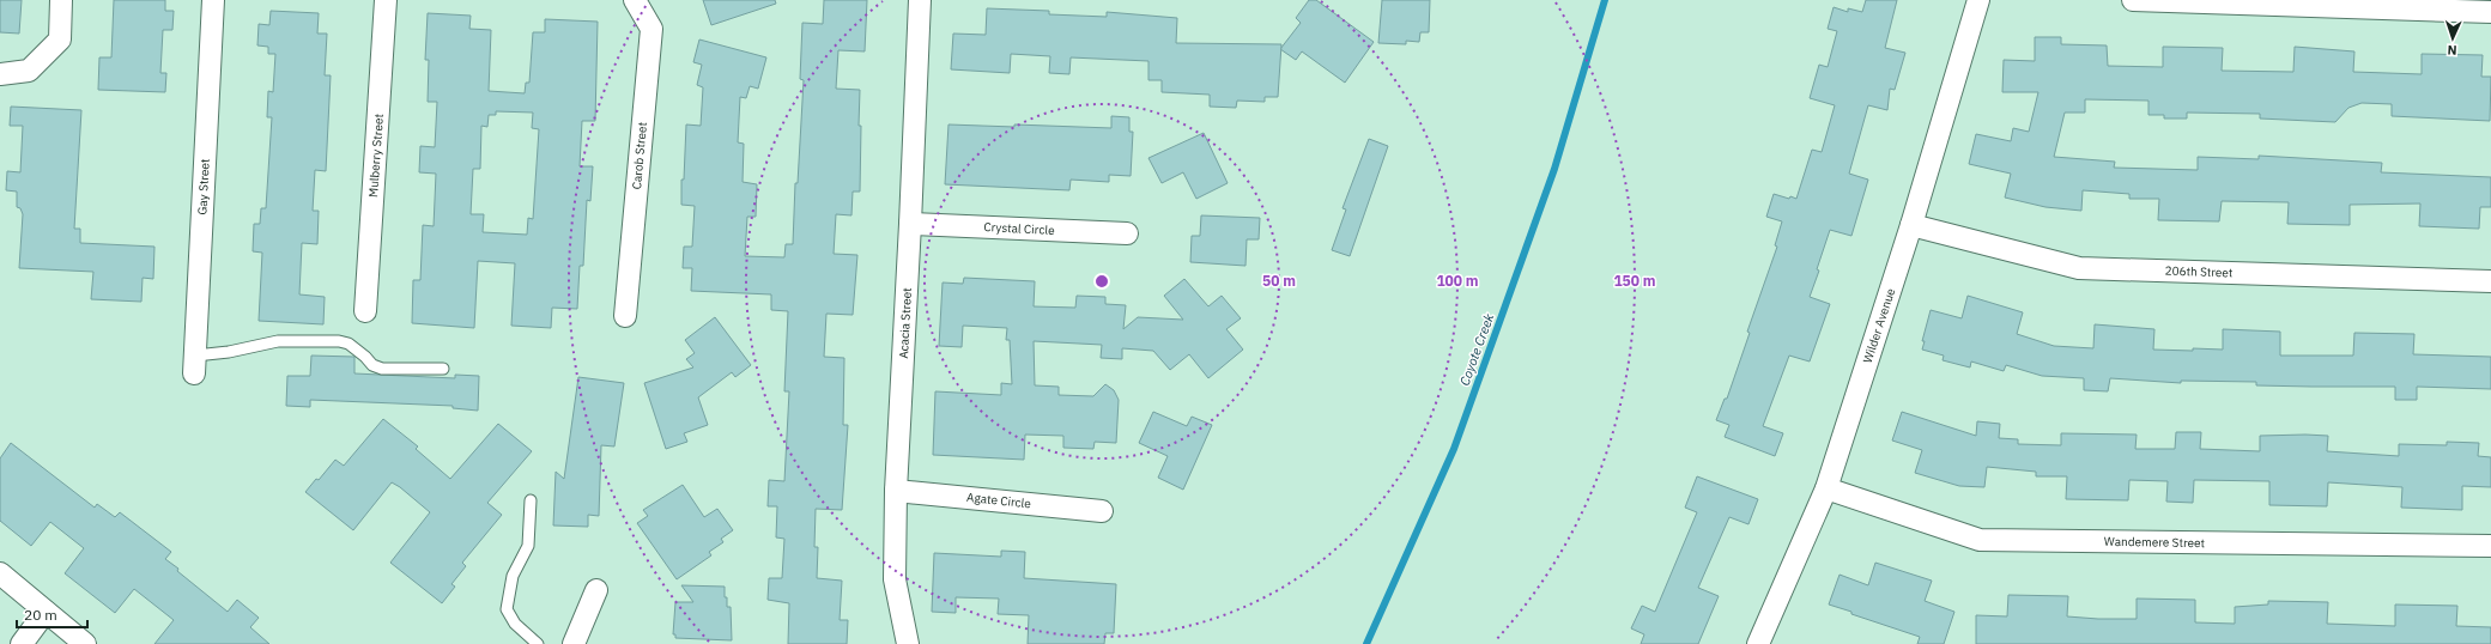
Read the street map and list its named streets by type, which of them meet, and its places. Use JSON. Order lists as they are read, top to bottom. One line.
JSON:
{"streets":{"street":["Mulberry Street","Carob Street","Gay Street","Crystal Circle","206th Street","Acacia Street","Wilder Avenue","Agate Circle","Wandemere Street"]},"crossings":[["Crystal Circle","Acacia Street"],["206th Street","Wilder Avenue"],["Acacia Street","Agate Circle"],["Wilder Avenue","Wandemere Street"]],"water":["Coyote Creek"],"scale_bar":"20 m","north":"bottom","rings":["50 m","100 m","150 m"]}
